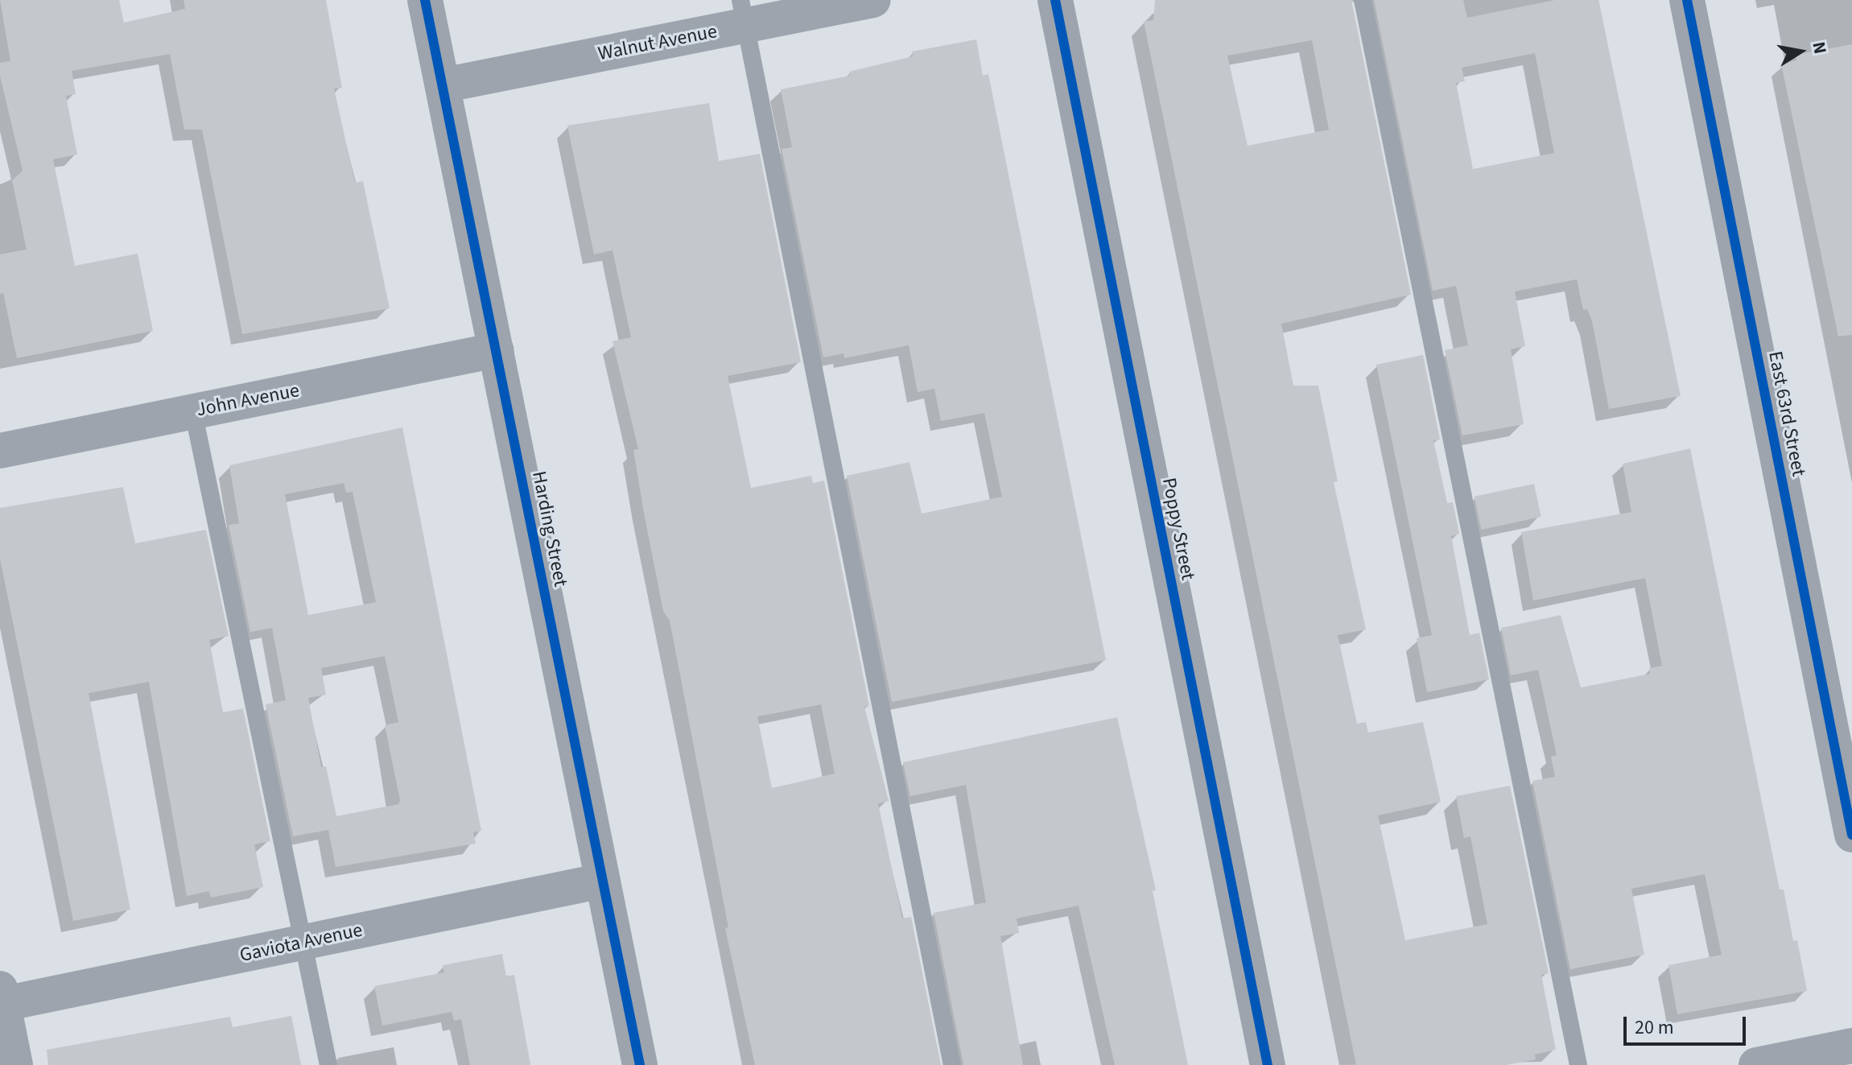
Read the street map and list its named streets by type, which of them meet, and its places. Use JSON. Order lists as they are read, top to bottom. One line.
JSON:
{"streets":{"street":["Walnut Avenue","John Avenue","East 63rd Street","Harding Street","Poppy Street","Gaviota Avenue"]},"crossings":[["Walnut Avenue","Harding Street"],["John Avenue","Harding Street"],["Harding Street","Gaviota Avenue"]],"scale_bar":"20 m","north":"right"}
